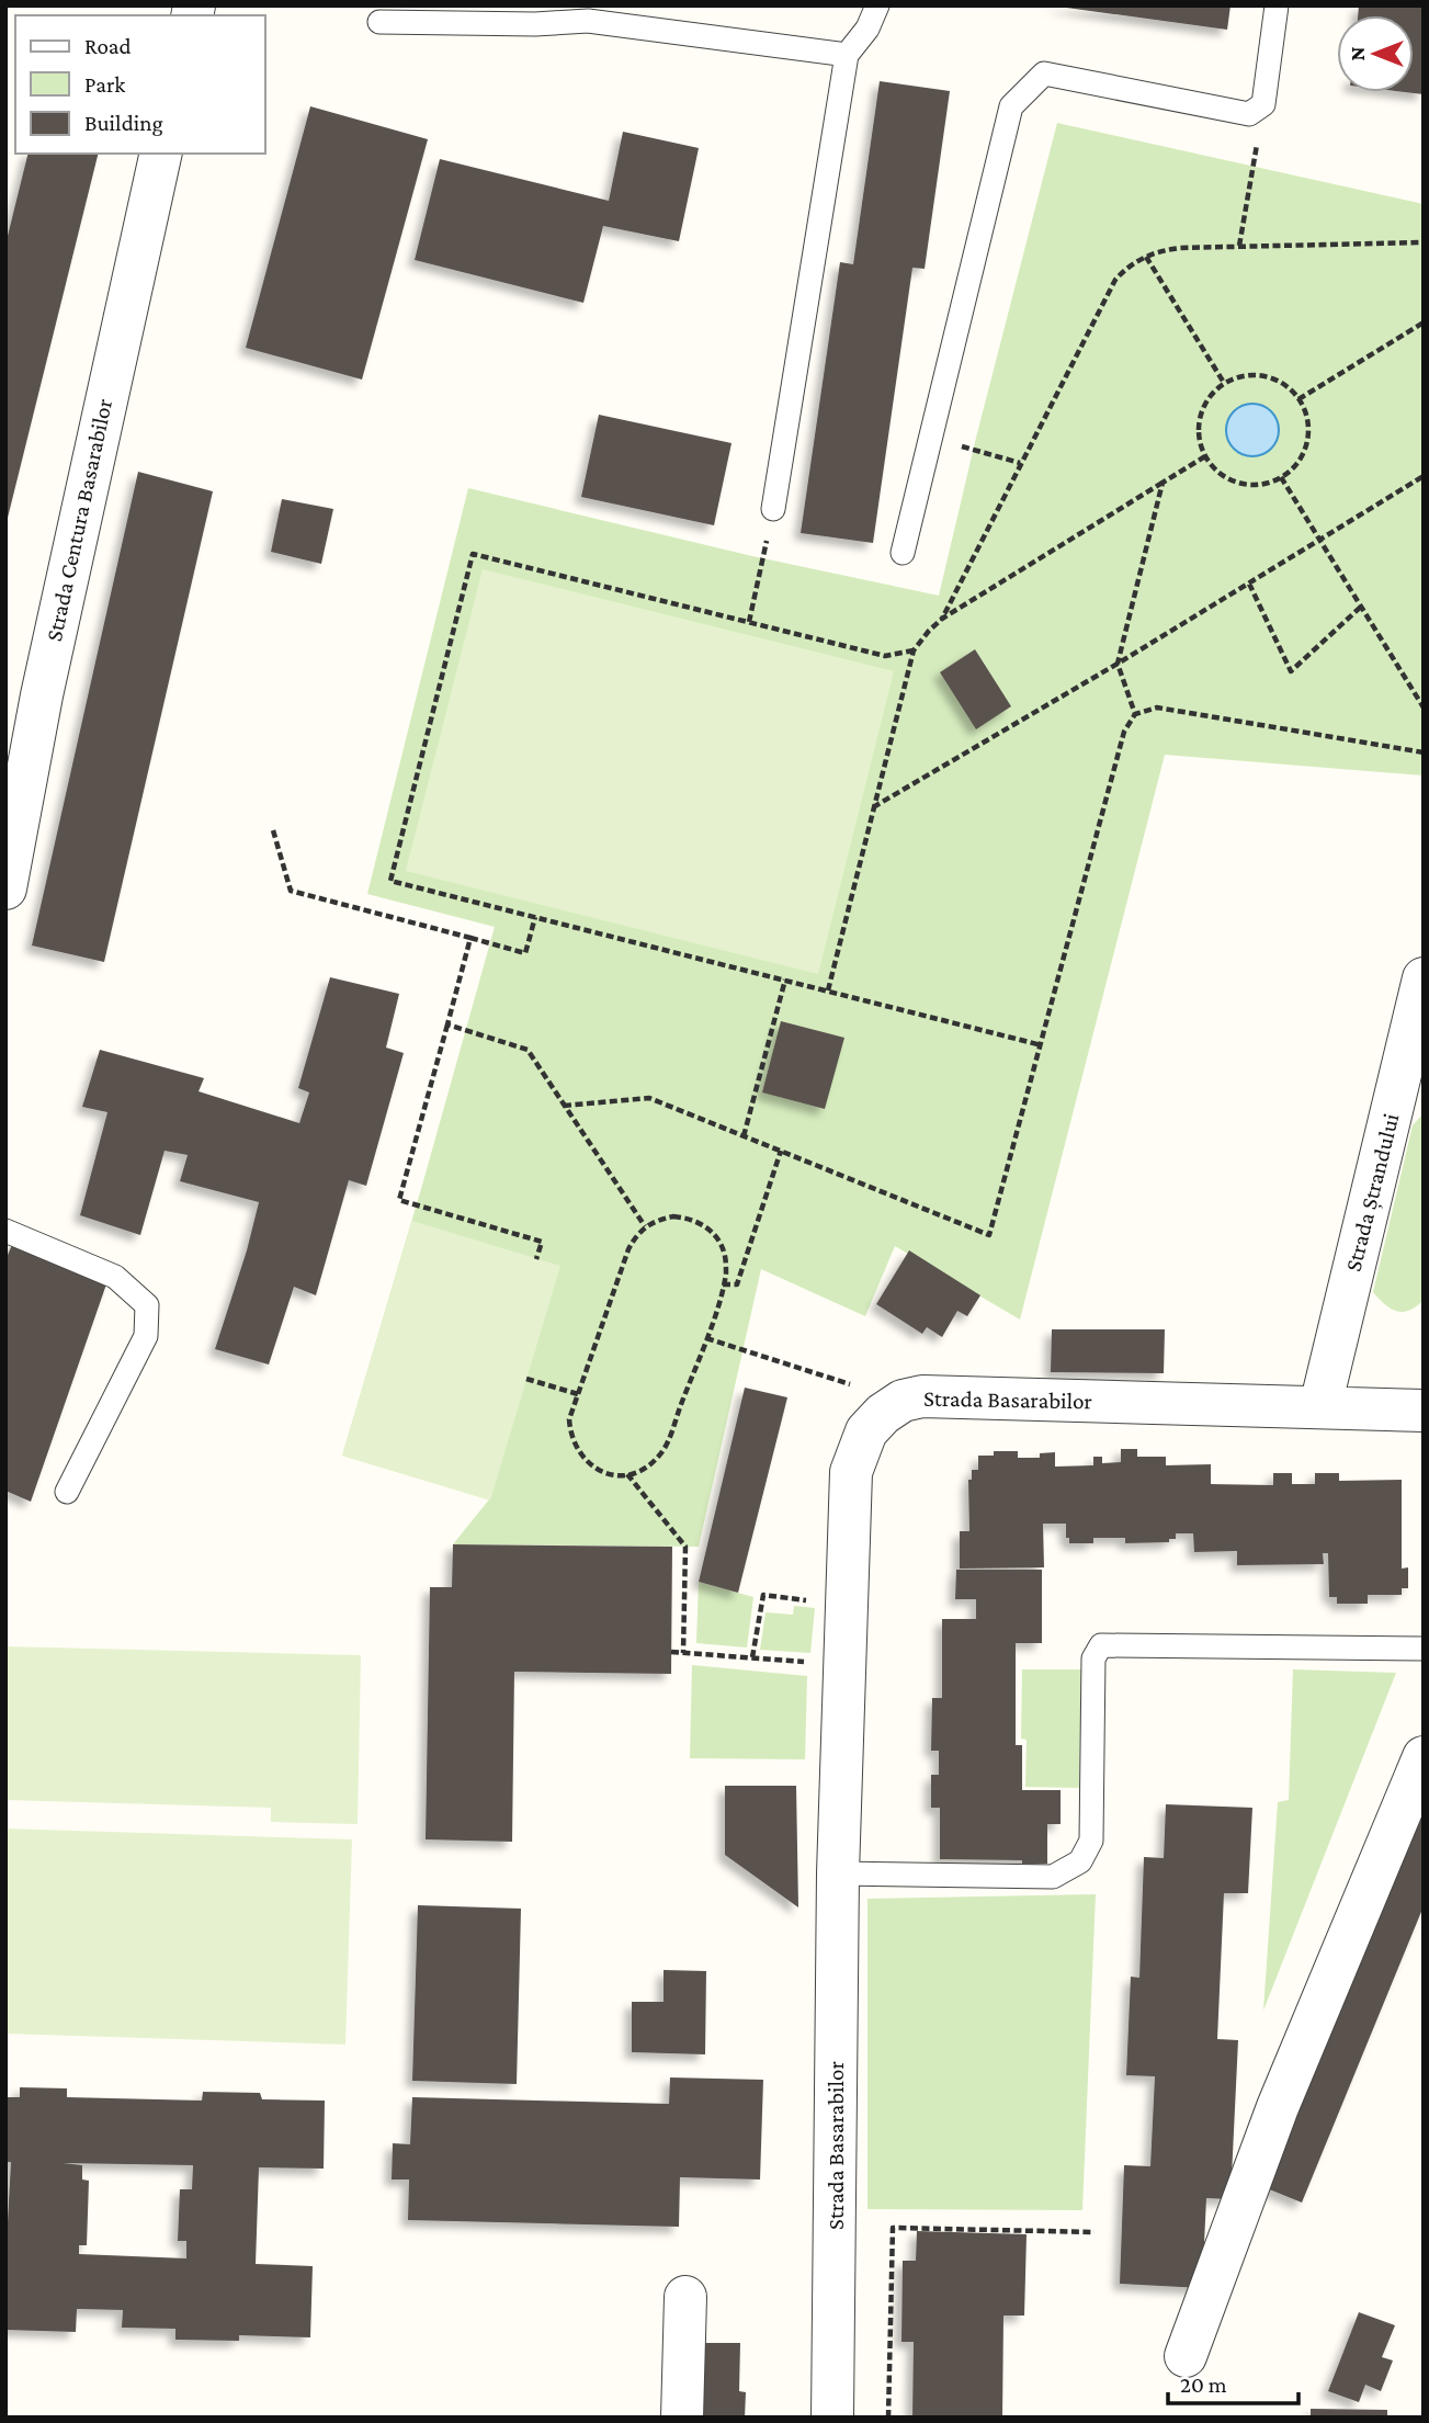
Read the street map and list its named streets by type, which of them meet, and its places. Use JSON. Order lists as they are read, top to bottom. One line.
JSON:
{"streets":{"street":["Strada Centura Basarabilor","Strada Ștrandului","Strada Basarabilor"]},"crossings":[["Strada Ștrandului","Strada Basarabilor"]],"legend":["Road","Park","Building"],"scale_bar":"20 m","north":"left"}
